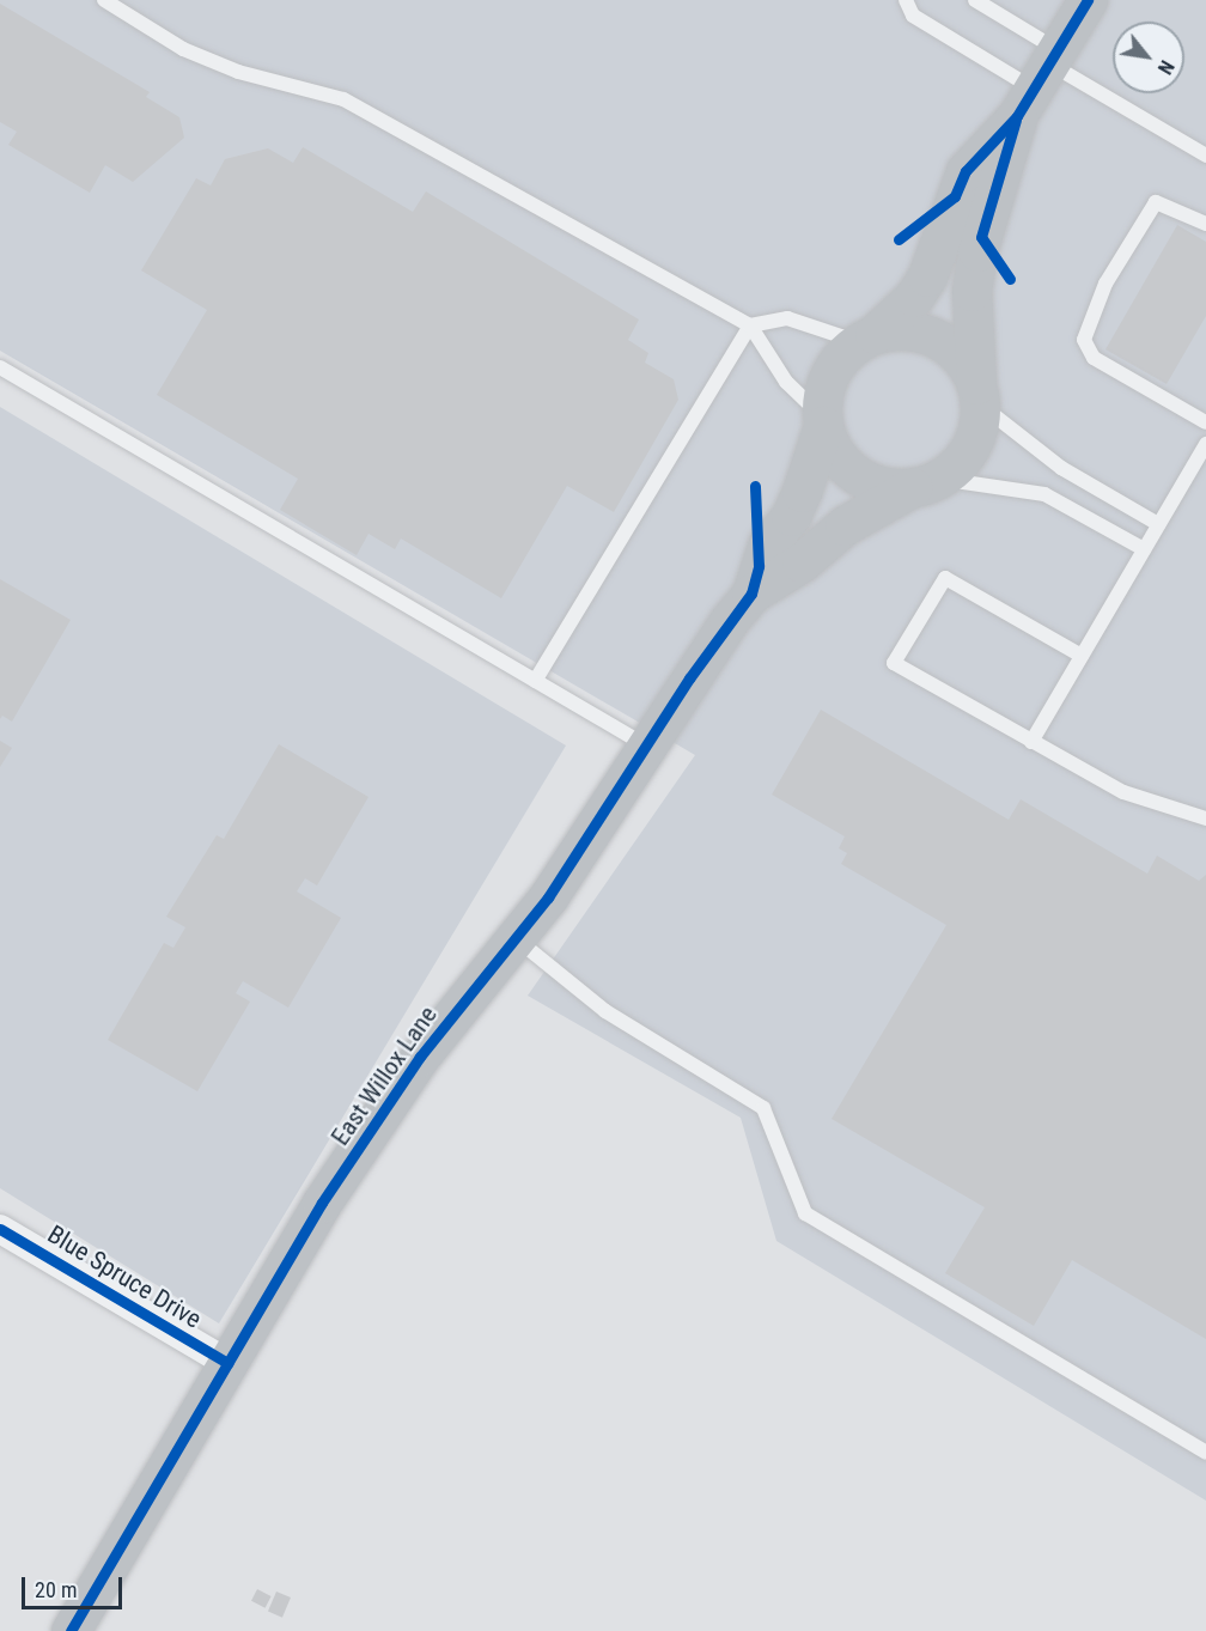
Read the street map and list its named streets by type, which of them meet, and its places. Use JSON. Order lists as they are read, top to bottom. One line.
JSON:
{"streets":{"main road":["East Willox Lane"],"street":["Blue Spruce Drive"]},"crossings":[["East Willox Lane","Blue Spruce Drive"]],"scale_bar":"20 m","north":"bottom right"}
